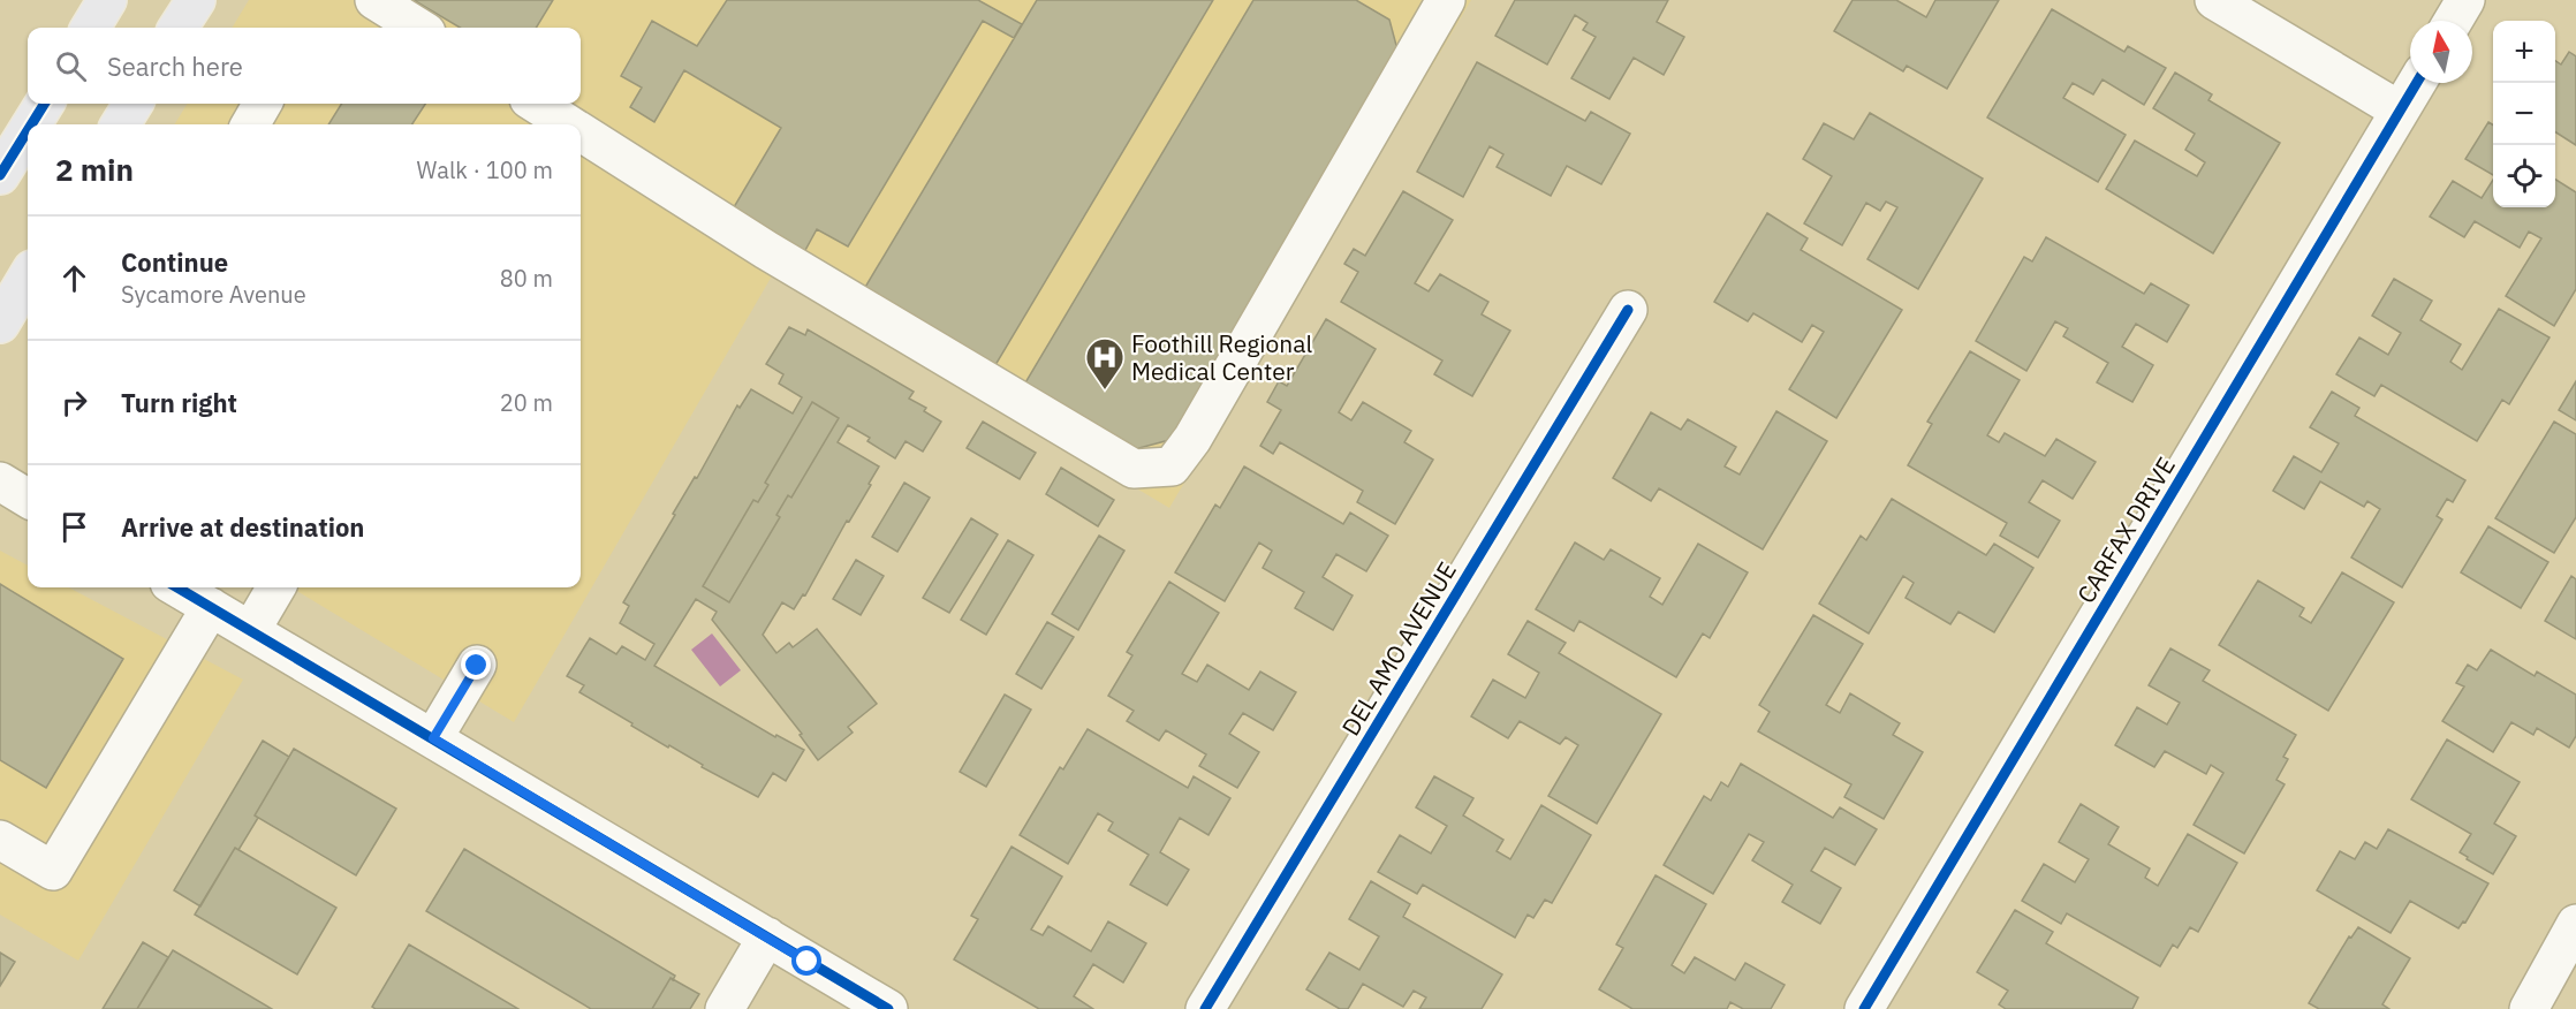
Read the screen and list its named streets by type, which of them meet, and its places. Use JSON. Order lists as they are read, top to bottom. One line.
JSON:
{"streets":{"street":["CARFAX DRIVE","DEL AMO AVENUE"]},"places":{"hospital":["Foothill Regional Medical Center"]},"north":"top","page":{"map_buttons":["+","−"],"search":"Search here","heading":["2 min","Walk · 100 m"],"list":[["Continue","Sycamore Avenue","80 m"],["Turn right","20 m"],"Arrive at destination"]}}
